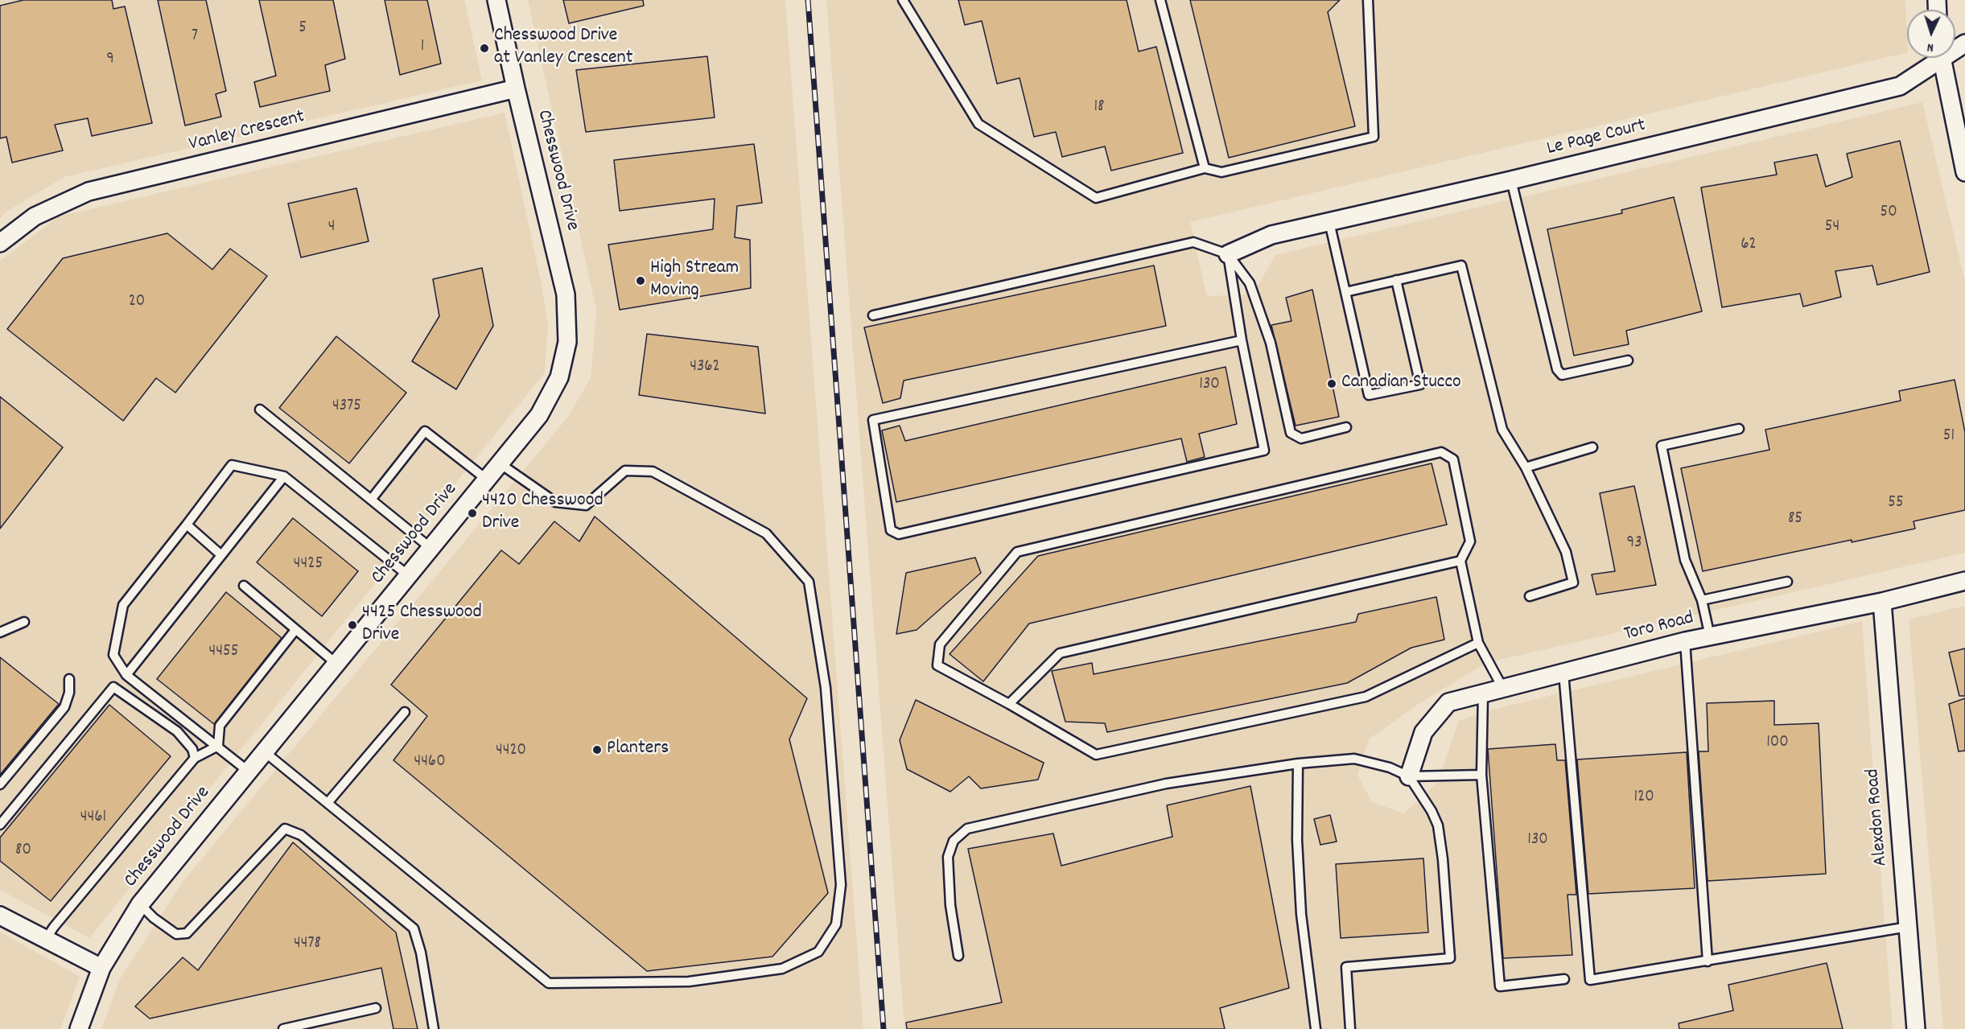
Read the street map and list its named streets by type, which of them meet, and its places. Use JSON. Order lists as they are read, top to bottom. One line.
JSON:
{"streets":{"street":["Vanley Crescent","Le Page Court","Chesswood Drive","Toro Road","Alexdon Road"]},"crossings":[["Vanley Crescent","Chesswood Drive"],["Toro Road","Alexdon Road"]],"places":["Chesswood Drive at Vanley Crescent","High Stream Moving","Canadian Stucco","4420 Chesswood Drive","4425 Chesswood Drive","Planters"],"house_numbers":["5","7","1","9","18","50","4","54","62","20","4362","130","4375","51","55","85","93","4425","4455","100","4420","4460","120","4461","130","80","4478"],"north":"bottom"}
